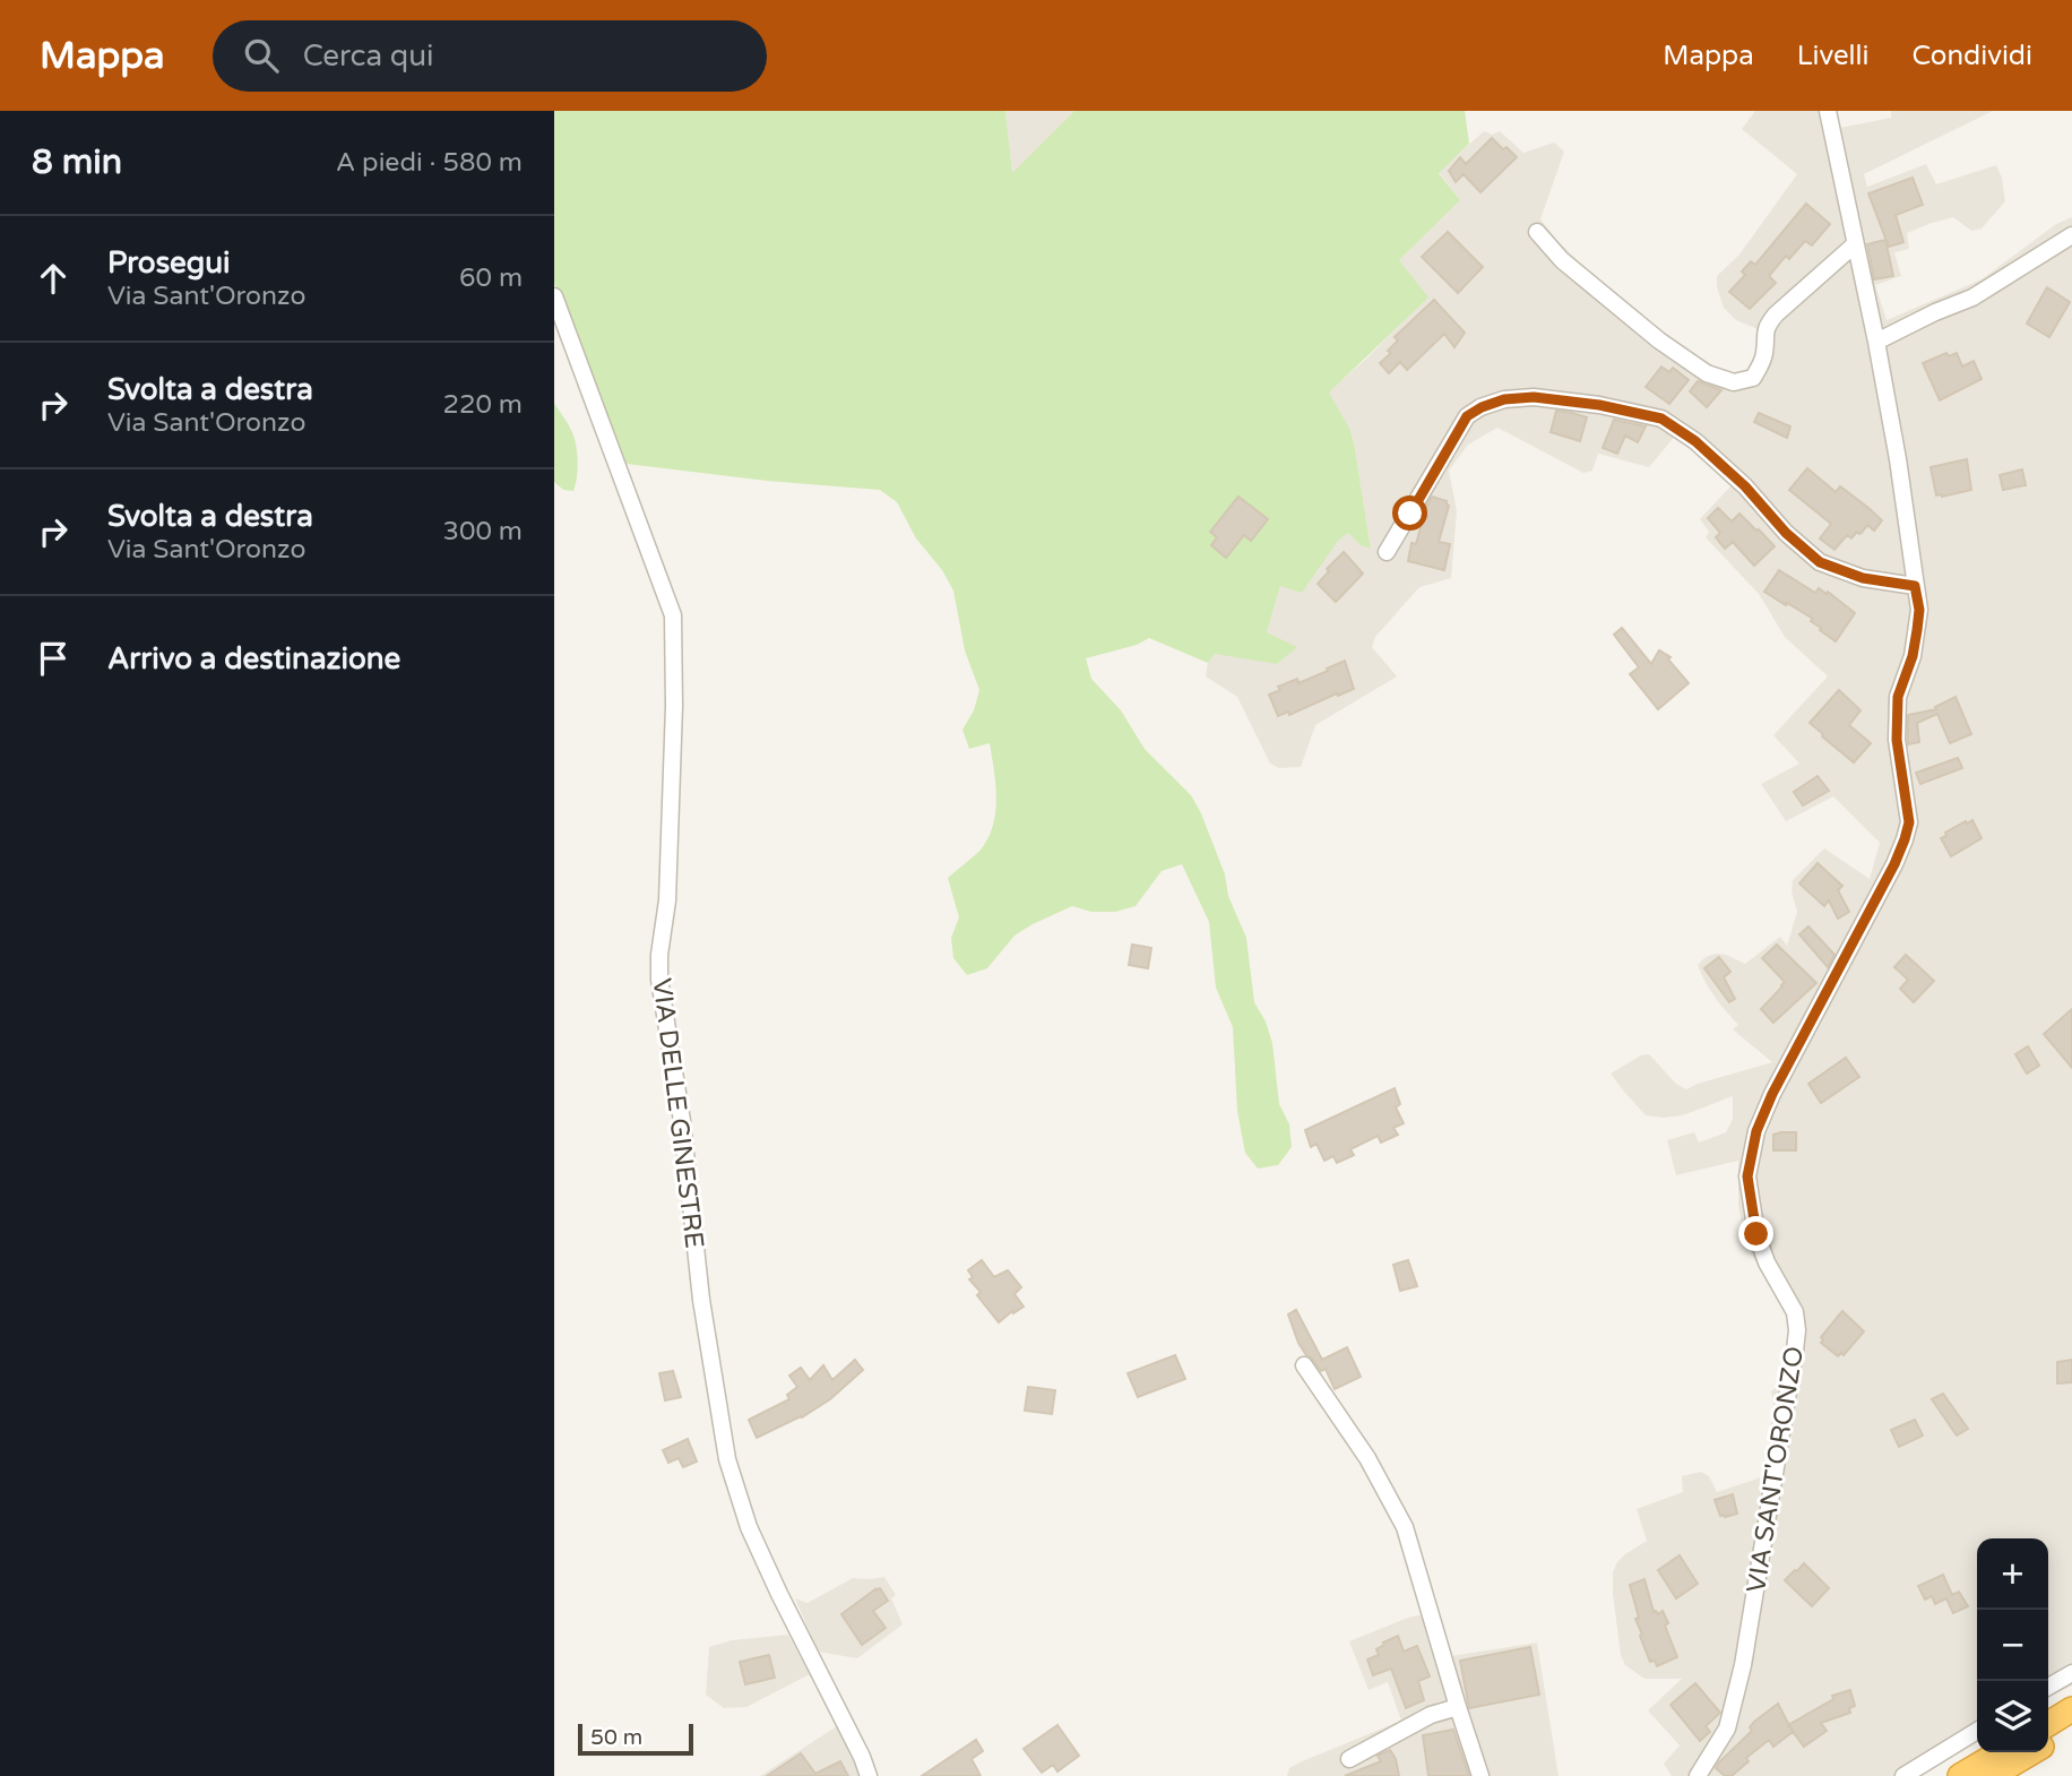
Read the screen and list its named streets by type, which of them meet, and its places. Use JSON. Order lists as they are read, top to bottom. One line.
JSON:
{"streets":{"street":["VIA DELLE GINESTRE","VIA SANT'ORONZO"]},"scale_bar":"50 m","page":{"header":"Mappa","search":"Cerca qui","nav":["Mappa","Livelli","Condividi"],"heading":["8 min","A piedi · 580 m"],"list":[["Prosegui","Via Sant'Oronzo","60 m"],["Svolta a destra","Via Sant'Oronzo","220 m"],["Svolta a destra","Via Sant'Oronzo","300 m"],"Arrivo a destinazione"],"map_buttons":["+","−"],"scale":"50 m"}}
